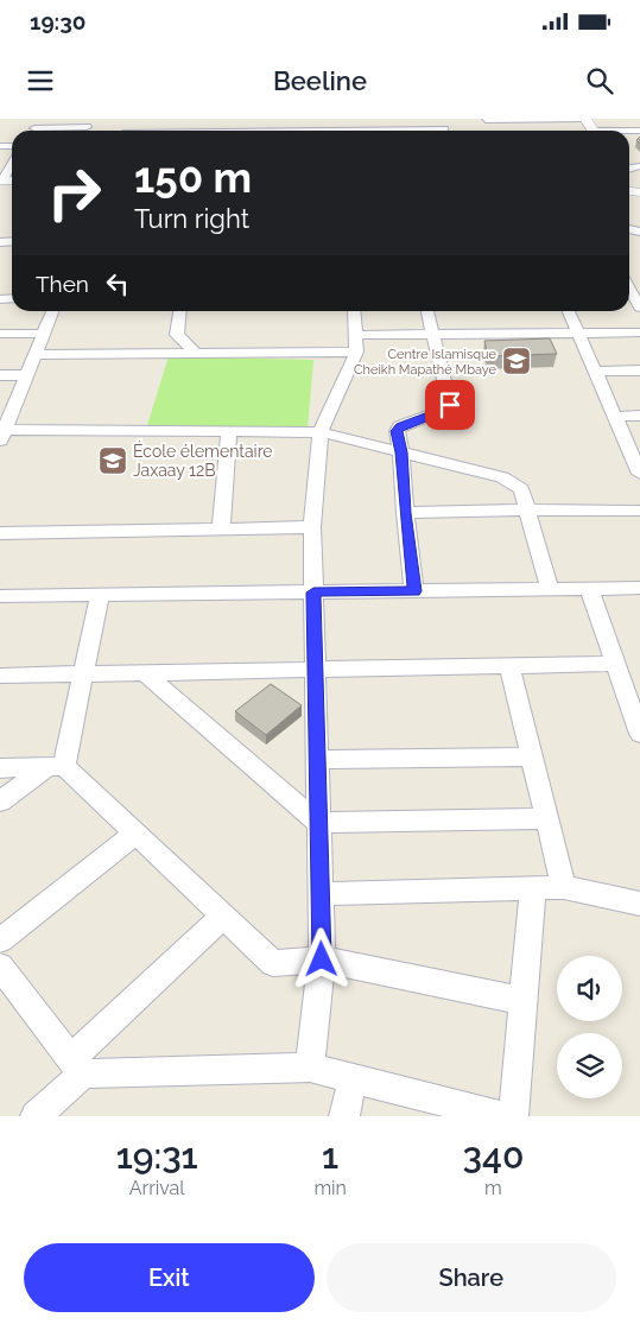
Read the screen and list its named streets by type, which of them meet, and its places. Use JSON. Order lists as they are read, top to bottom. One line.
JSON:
{"places":{"school or university":["Centre Islamisque Cheikh Mapathé Mbaye","École élementaire Jaxaay 12B"]},"page":{"status":"19:30","header":"Beeline","turn":["150 m","Turn right"],"then":"Then","eta":["19:31","Arrival","1","min","340","m"],"buttons":["Exit","Share"]}}
